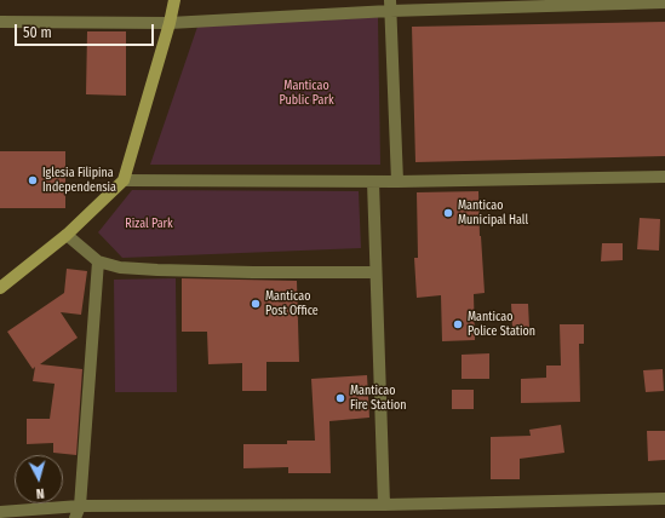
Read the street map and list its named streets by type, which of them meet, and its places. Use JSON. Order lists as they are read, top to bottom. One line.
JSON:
{"parks":["Manticao Public Park","Rizal Park"],"places":["Iglesia Filipina Independensia","Manticao Municipal Hall","Manticao Post Office","Manticao Police Station","Manticao Fire Station"],"scale_bar":"50 m","north":"bottom"}
